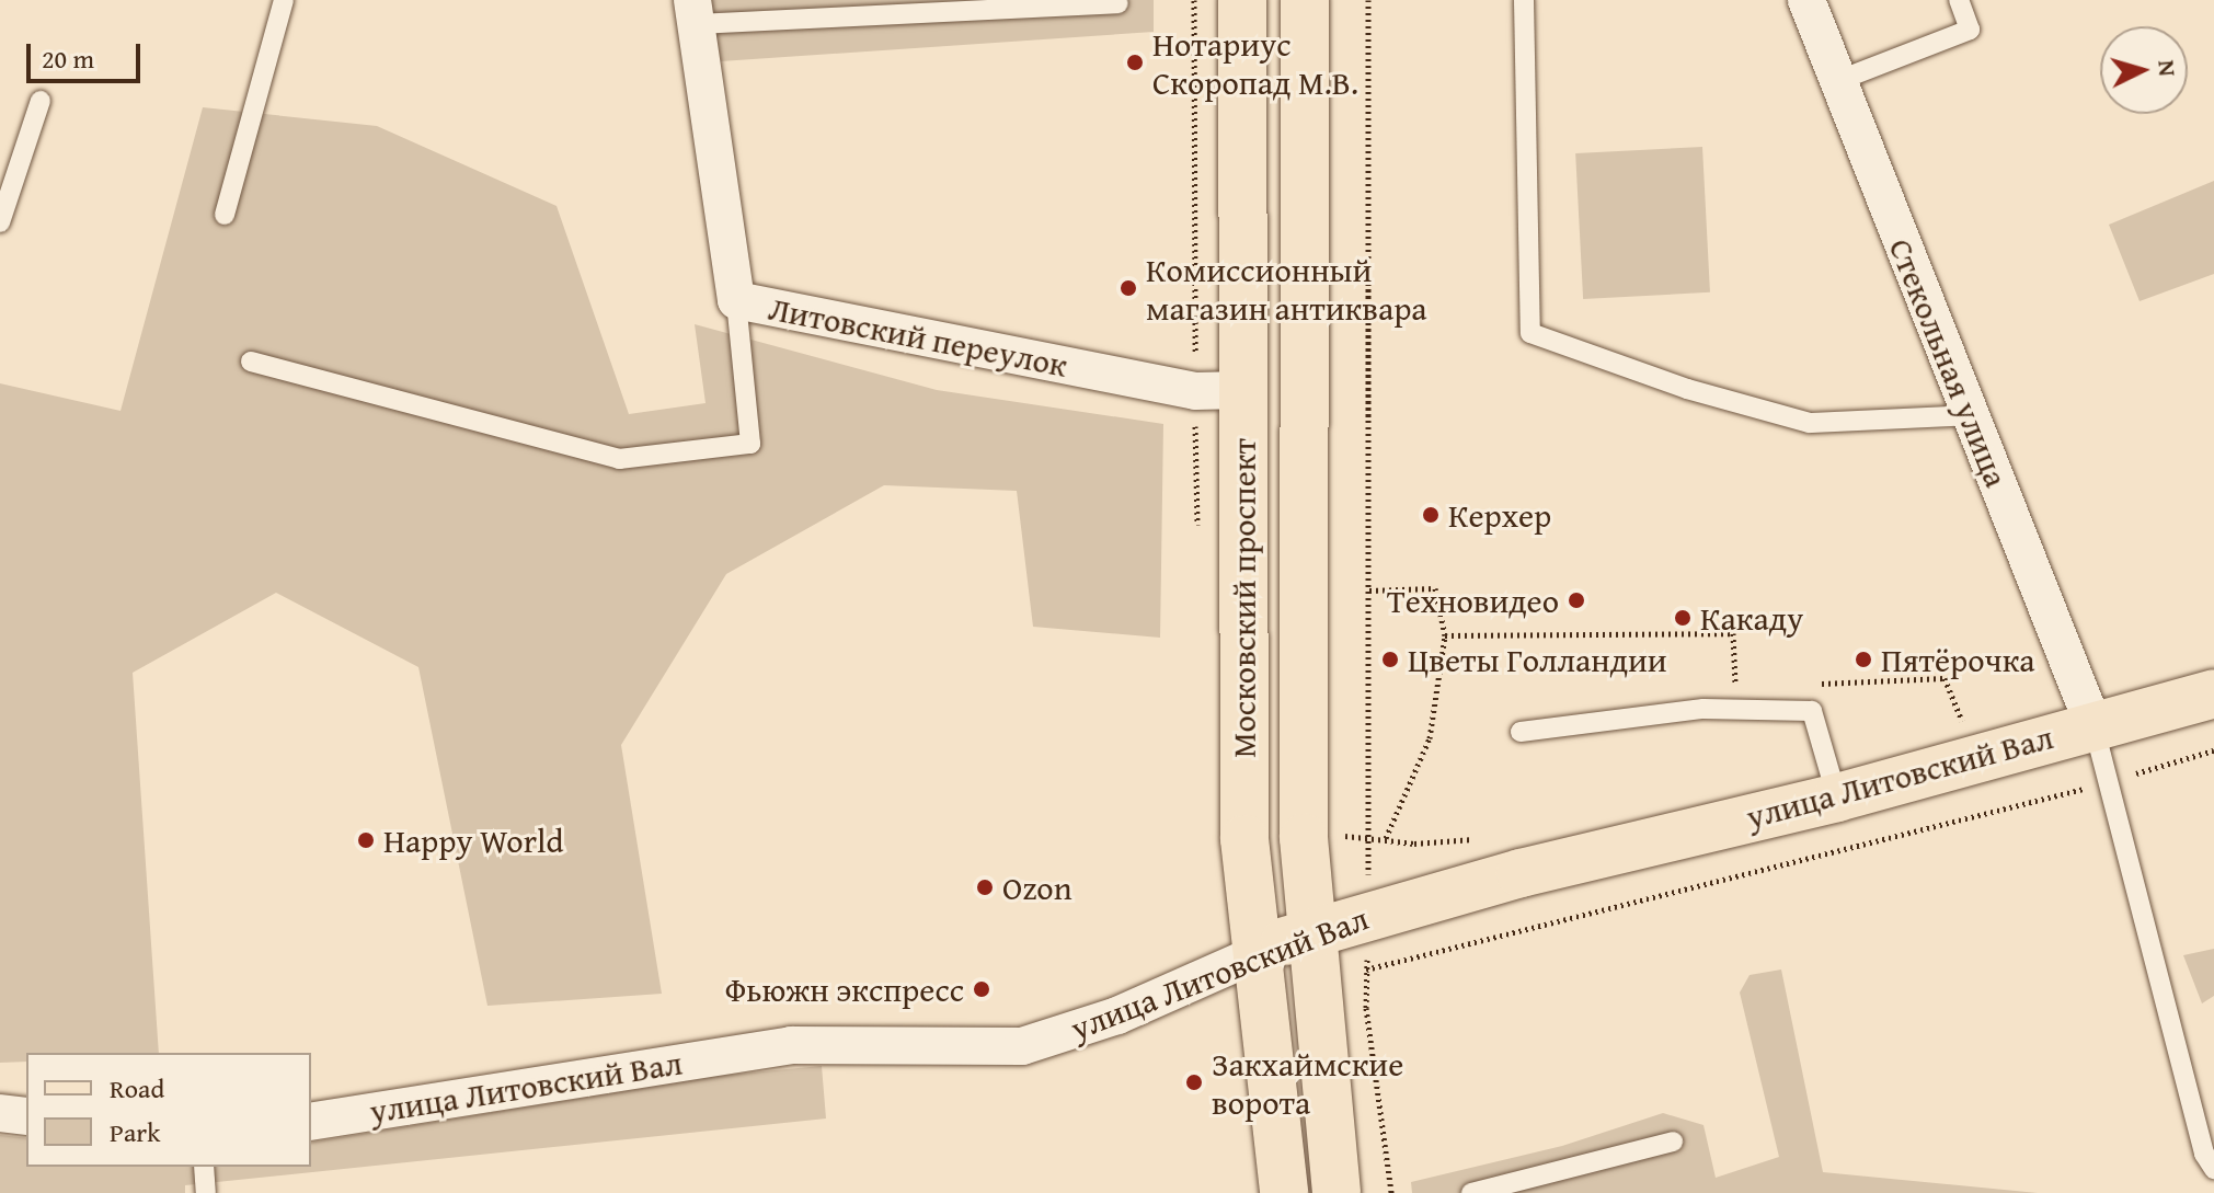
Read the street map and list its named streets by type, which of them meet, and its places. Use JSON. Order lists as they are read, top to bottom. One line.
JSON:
{"streets":{"main road":["Московский проспект","улица Литовский Вал"],"street":["Литовский переулок","Стекольная улица"]},"crossings":[["Литовский переулок","Московский проспект"],["Стекольная улица","улица Литовский Вал"],["Московский проспект","улица Литовский Вал"]],"places":["Нотариус Скоропад М.В.","Комиссионный магазин антиквара","Керхер","Техновидео","Какаду","Цветы Голландии","Пятёрочка","Happy World","Ozon","Фьюжн экспресс","Закхаймские ворота"],"legend":["Road","Park"],"scale_bar":"20 m","north":"right"}
